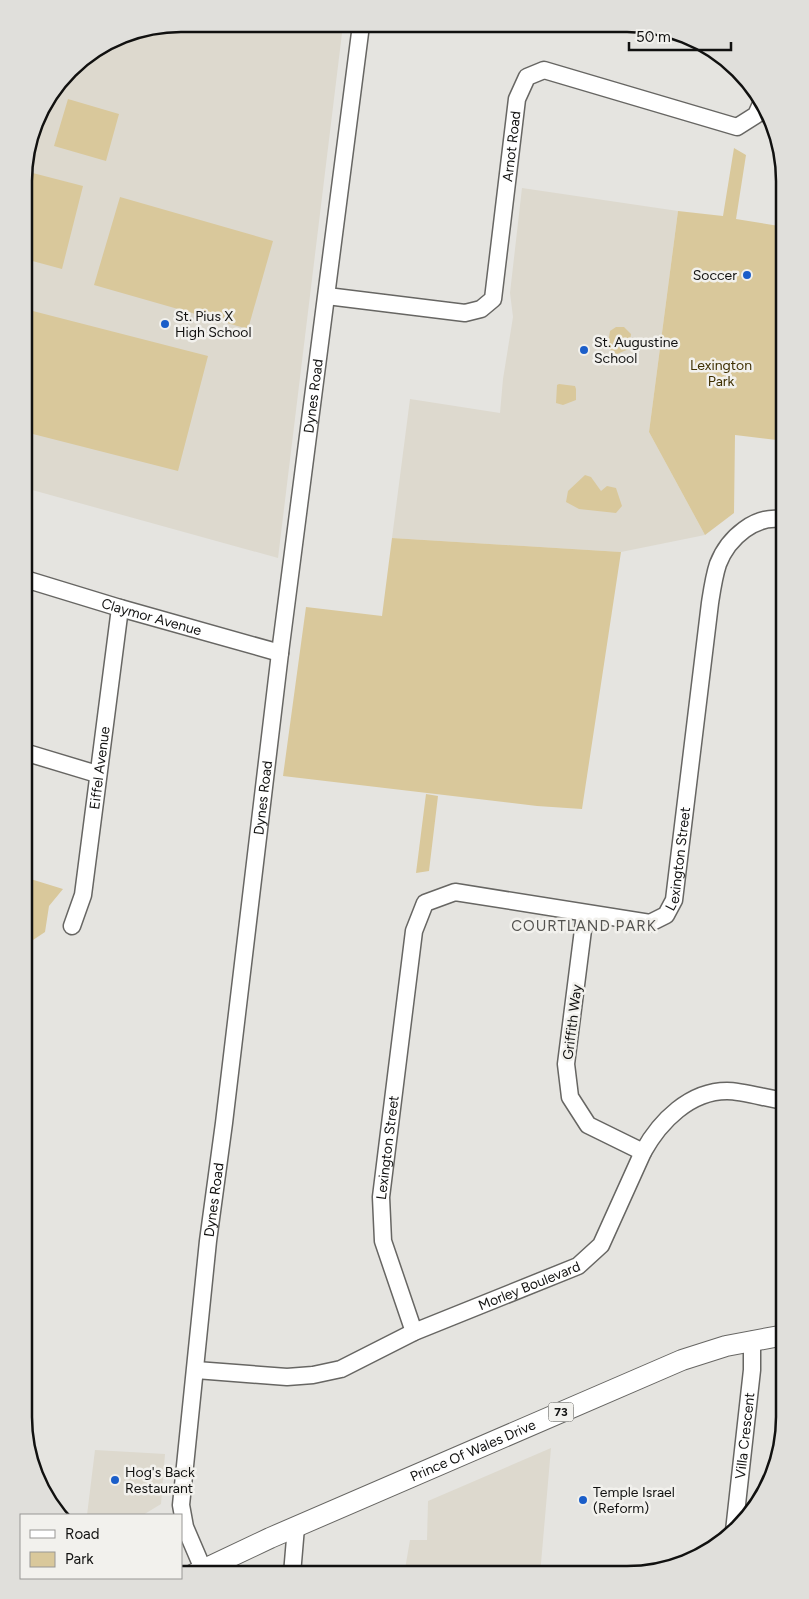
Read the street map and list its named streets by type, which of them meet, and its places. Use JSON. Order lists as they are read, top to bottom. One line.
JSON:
{"streets":{"main road":["73","Prince Of Wales Drive"],"street":["Arnot Road","Dynes Road","Claymor Avenue","Eiffel Avenue","Lexington Street","Griffith Way","Morley Boulevard","Villa Crescent"]},"crossings":[["Arnot Road","Dynes Road"],["Dynes Road","Claymor Avenue"],["Dynes Road","Morley Boulevard"],["Claymor Avenue","Eiffel Avenue"],["Lexington Street","Griffith Way"],["Lexington Street","Morley Boulevard"],["Griffith Way","Morley Boulevard"],["Villa Crescent","Prince Of Wales Drive"]],"districts":["COURTLAND PARK"],"parks":["Lexington Park"],"places":["Soccer","St. Pius X High School","St. Augustine School","Hog's Back Restaurant","Temple Israel (Reform)"],"legend":["Road","Park"],"scale_bar":"50 m"}
